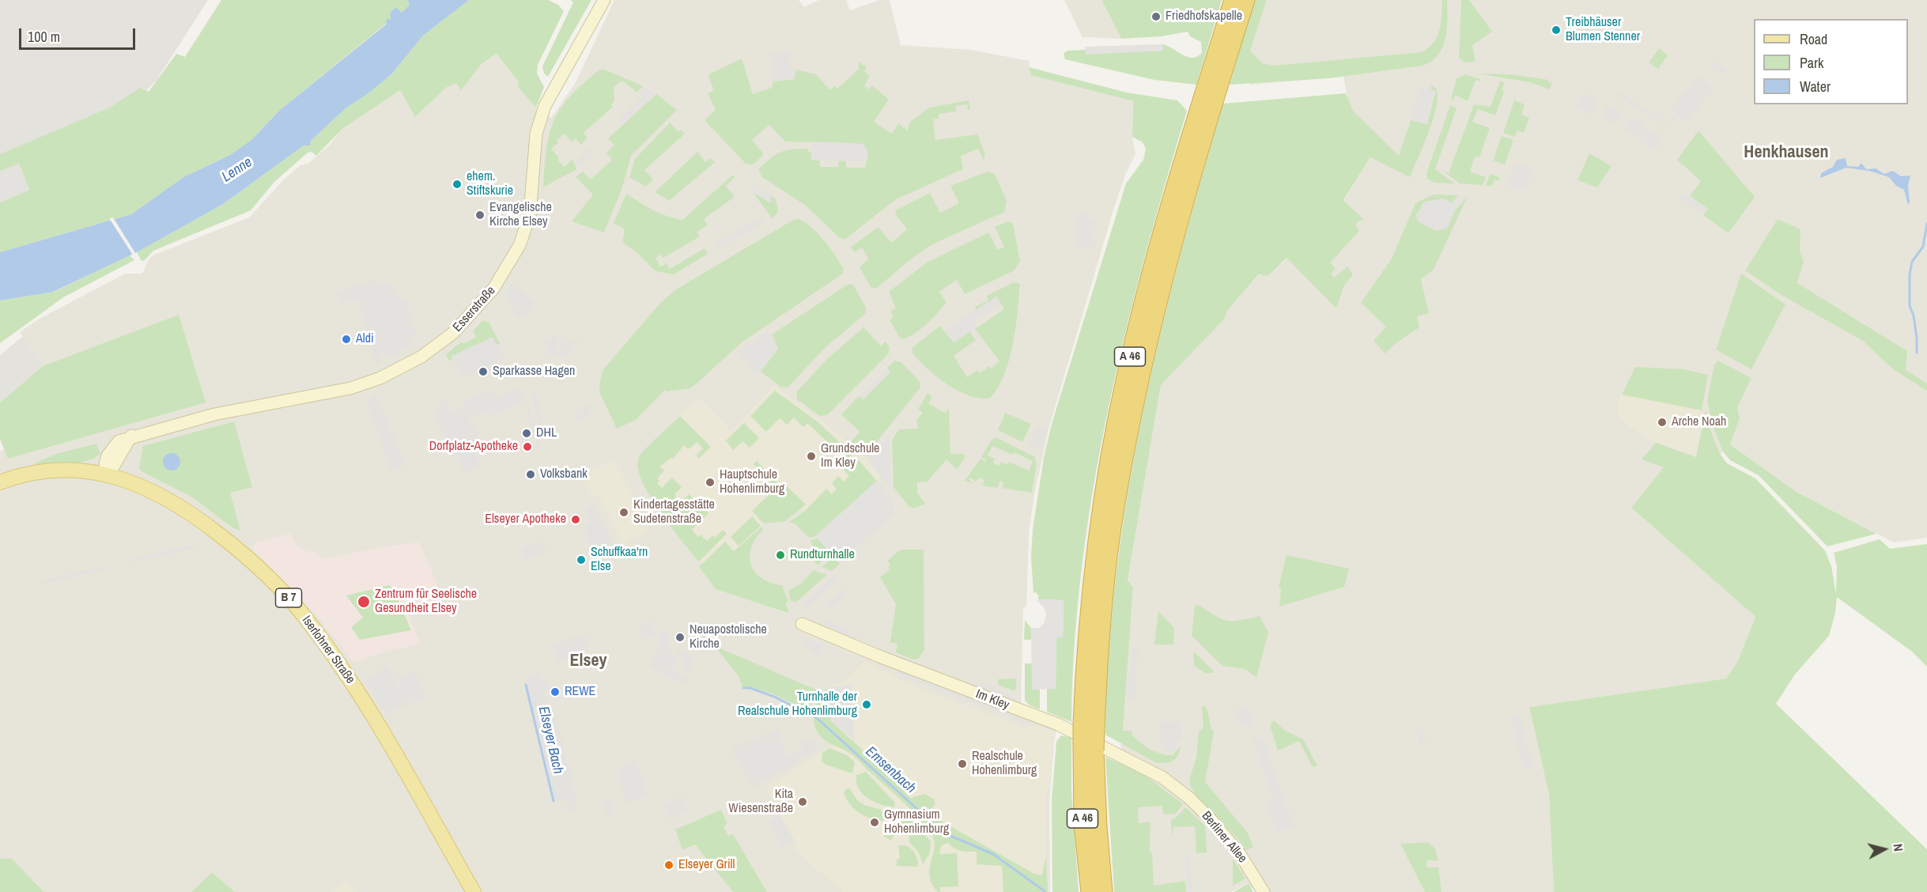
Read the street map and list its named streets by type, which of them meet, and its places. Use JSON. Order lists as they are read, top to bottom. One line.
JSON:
{"streets":{"highway":["A 46"],"main road":["Esserstraße","B 7","Iserlohner Straße","Im Kley","Berliner Allee"]},"crossings":[["Im Kley","Berliner Allee"]],"districts":["Henkhausen","Elsey"],"water":["Lenne","Elseyer Bach","Emsenbach"],"places":["Friedhofskapelle","Treibhäuser Blumen Stenner","ehem. Stiftskurie","Evangelische Kirche Elsey","Aldi","Sparkasse Hagen","Arche Noah","DHL","Dorfplatz-Apotheke","Grundschule Im Kley","Volksbank","Hauptschule Hohenlimburg","Kindertagesstätte Sudetenstraße","Elseyer Apotheke","Rundturnhalle","Schuffkaa'rn Else","Zentrum für Seelische Gesundheit Elsey","Neuapostolische Kirche","REWE","Turnhalle der Realschule Hohenlimburg","Realschule Hohenlimburg","Kita Wiesenstraße","Gymnasium Hohenlimburg","Elseyer Grill"],"legend":["Road","Park","Water"],"scale_bar":"100 m","north":"right"}
